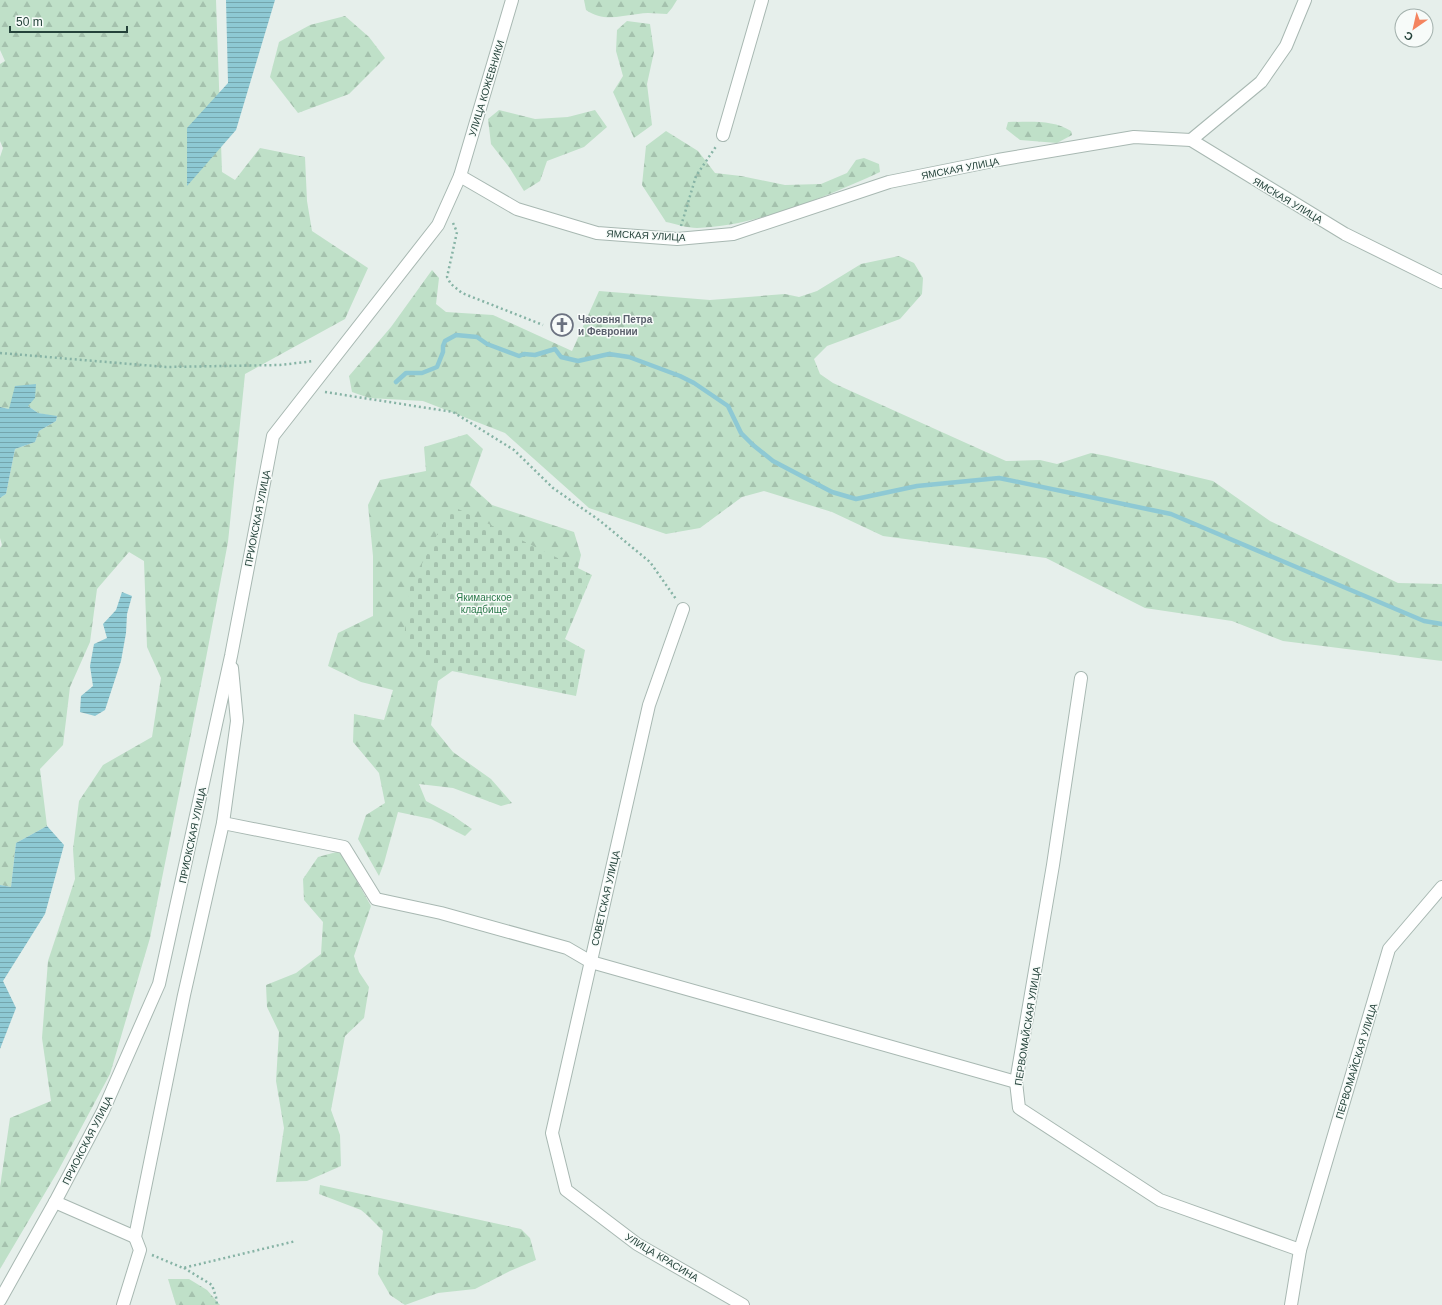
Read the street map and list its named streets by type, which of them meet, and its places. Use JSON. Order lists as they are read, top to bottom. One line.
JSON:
{"streets":{"street":["УЛИЦА КОЖЕВНИКИ","ЯМСКАЯ УЛИЦА","ПРИОКСКАЯ УЛИЦА","СОВЕТСКАЯ УЛИЦА","ПЕРВОМАЙСКАЯ УЛИЦА","УЛИЦА КРАСИНА"]},"crossings":[["УЛИЦА КОЖЕВНИКИ","ЯМСКАЯ УЛИЦА"],["УЛИЦА КОЖЕВНИКИ","ПРИОКСКАЯ УЛИЦА"],["СОВЕТСКАЯ УЛИЦА","УЛИЦА КРАСИНА"]],"parks":["Якиманское кладбище"],"places":{"church":["Часовня Петра и Февронии"]},"scale_bar":"50 m","north":"bottom left"}
